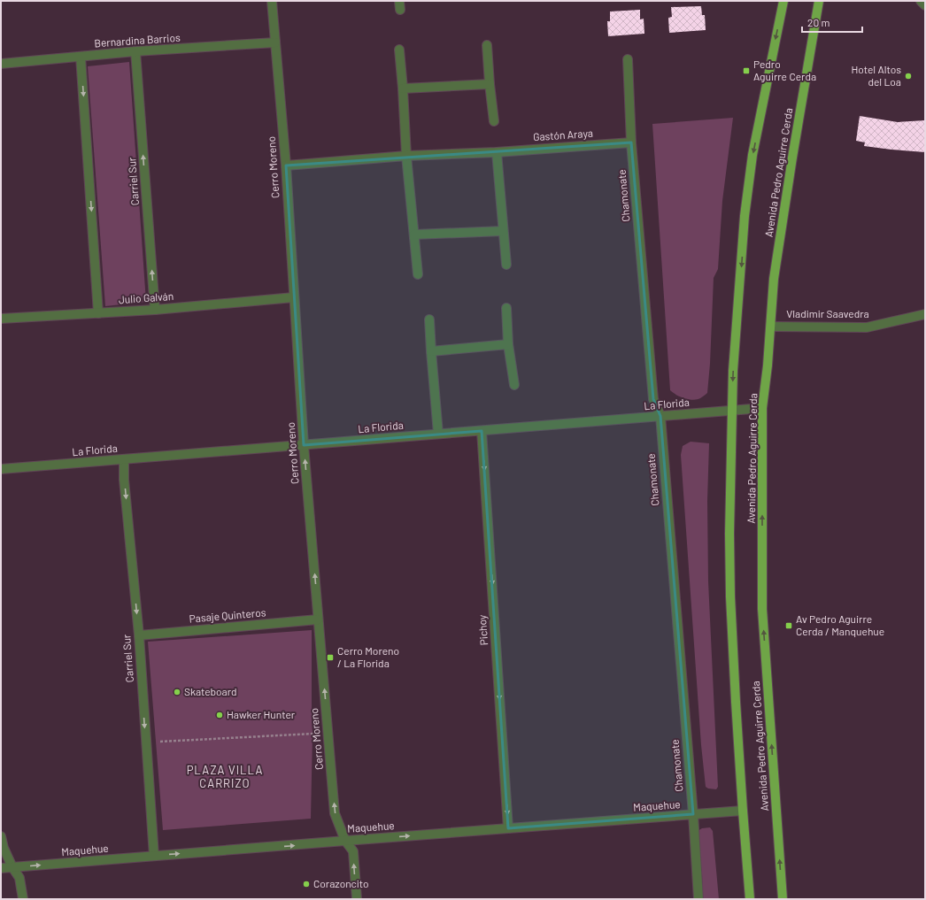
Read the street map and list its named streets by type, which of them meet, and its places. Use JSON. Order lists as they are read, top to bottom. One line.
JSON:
{"streets":{"main road":["Avenida Pedro Aguirre Cerda"],"street":["Bernardina Barrios","Gastón Araya","Cerro Moreno","Carriel Sur","Chamonate","Julio Galván","Vladimir Saavedra","La Florida","Pasaje Quinteros","Pichoy","Maquehue"]},"crossings":[["Bernardina Barrios","Cerro Moreno"],["Bernardina Barrios","Carriel Sur"],["Gastón Araya","Cerro Moreno"],["Gastón Araya","Chamonate"],["Cerro Moreno","Julio Galván"],["Cerro Moreno","La Florida"],["Cerro Moreno","Pasaje Quinteros"],["Cerro Moreno","Maquehue"],["Avenida Pedro Aguirre Cerda","Vladimir Saavedra"],["Avenida Pedro Aguirre Cerda","La Florida"],["Avenida Pedro Aguirre Cerda","Maquehue"],["Carriel Sur","Julio Galván"],["Carriel Sur","La Florida"],["Carriel Sur","Pasaje Quinteros"],["Carriel Sur","Maquehue"],["Chamonate","La Florida"],["Chamonate","Maquehue"],["La Florida","Pichoy"],["Pichoy","Maquehue"]],"one_way":["Cerro Moreno","Pichoy","Maquehue"],"districts":["PLAZA VILLA CARRIZO"],"places":{"transit":["Pedro Aguirre Cerda","Av Pedro Aguirre Cerda / Manquehue","Cerro Moreno / La Florida"],"other":["Hotel Altos del Loa","Skateboard","Hawker Hunter","Corazoncito"]},"scale_bar":"20 m"}
